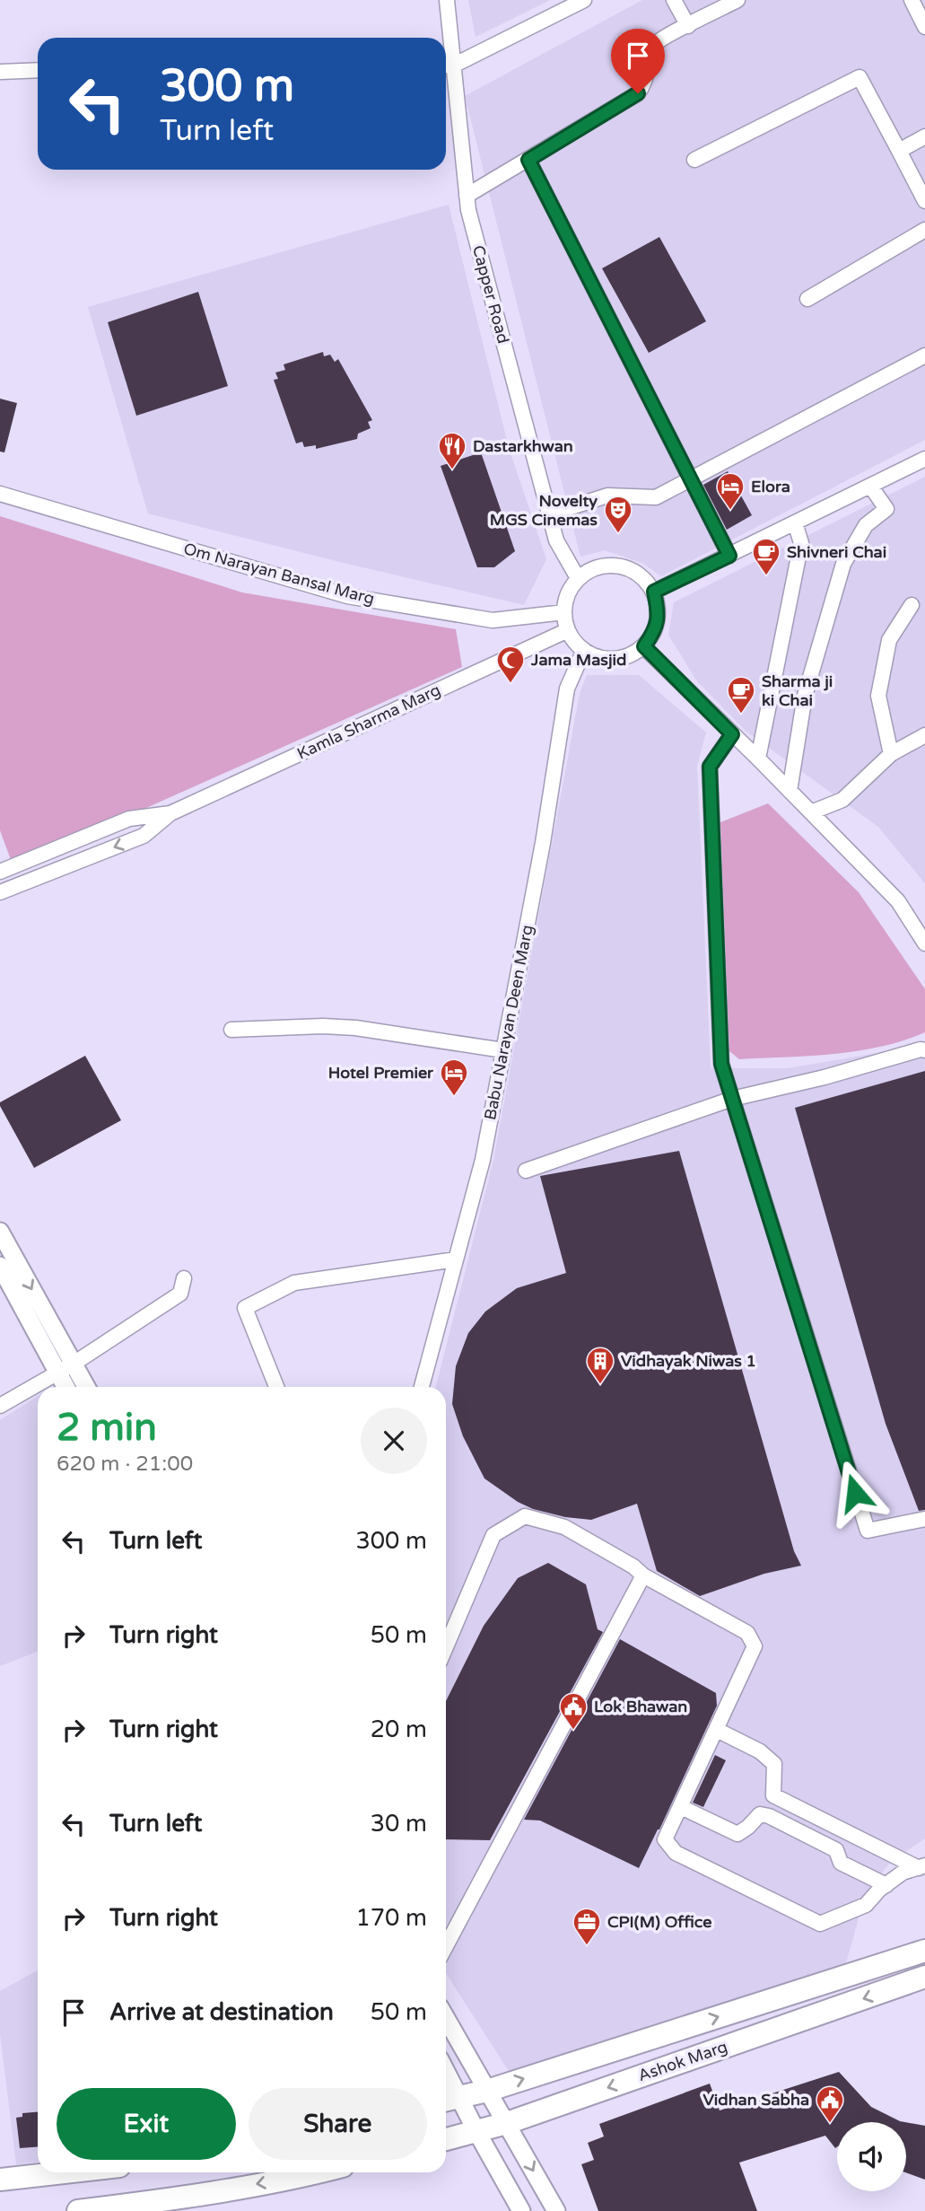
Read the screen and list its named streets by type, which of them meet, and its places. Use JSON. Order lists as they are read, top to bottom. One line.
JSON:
{"streets":{"main road":["Ashok Marg"],"street":["Capper Road","Om Narayan Bansal Marg","Kamla Sharma Marg","Babu Narayan Deen Marg"]},"crossings":[["Capper Road","Om Narayan Bansal Marg"],["Capper Road","Kamla Sharma Marg"],["Capper Road","Babu Narayan Deen Marg"],["Om Narayan Bansal Marg","Kamla Sharma Marg"],["Om Narayan Bansal Marg","Babu Narayan Deen Marg"],["Kamla Sharma Marg","Babu Narayan Deen Marg"]],"places":{"restaurant":["Dastarkhwan"],"hotel":["Elora","Hotel Premier"],"theatre":["Novelty MGS Cinemas"],"cafe":["Shivneri Chai","Sharma ji ki Chai"],"mosque":["Jama Masjid"],"building":["Vidhayak Niwas 1"],"public building":["Lok Bhawan","Vidhan Sabha"],"office":["CPI(M) Office"]},"page":{"turn":["300 m","Turn left"],"heading":["2 min","620 m · 21:00"],"list":[{"name":"Turn left","value":"300 m"},{"name":"Turn right","value":"50 m"},{"name":"Turn right","value":"20 m"},{"name":"Turn left","value":"30 m"},{"name":"Turn right","value":"170 m"},{"name":"Arrive at destination","value":"50 m"}],"buttons":["Exit","Share"]}}
